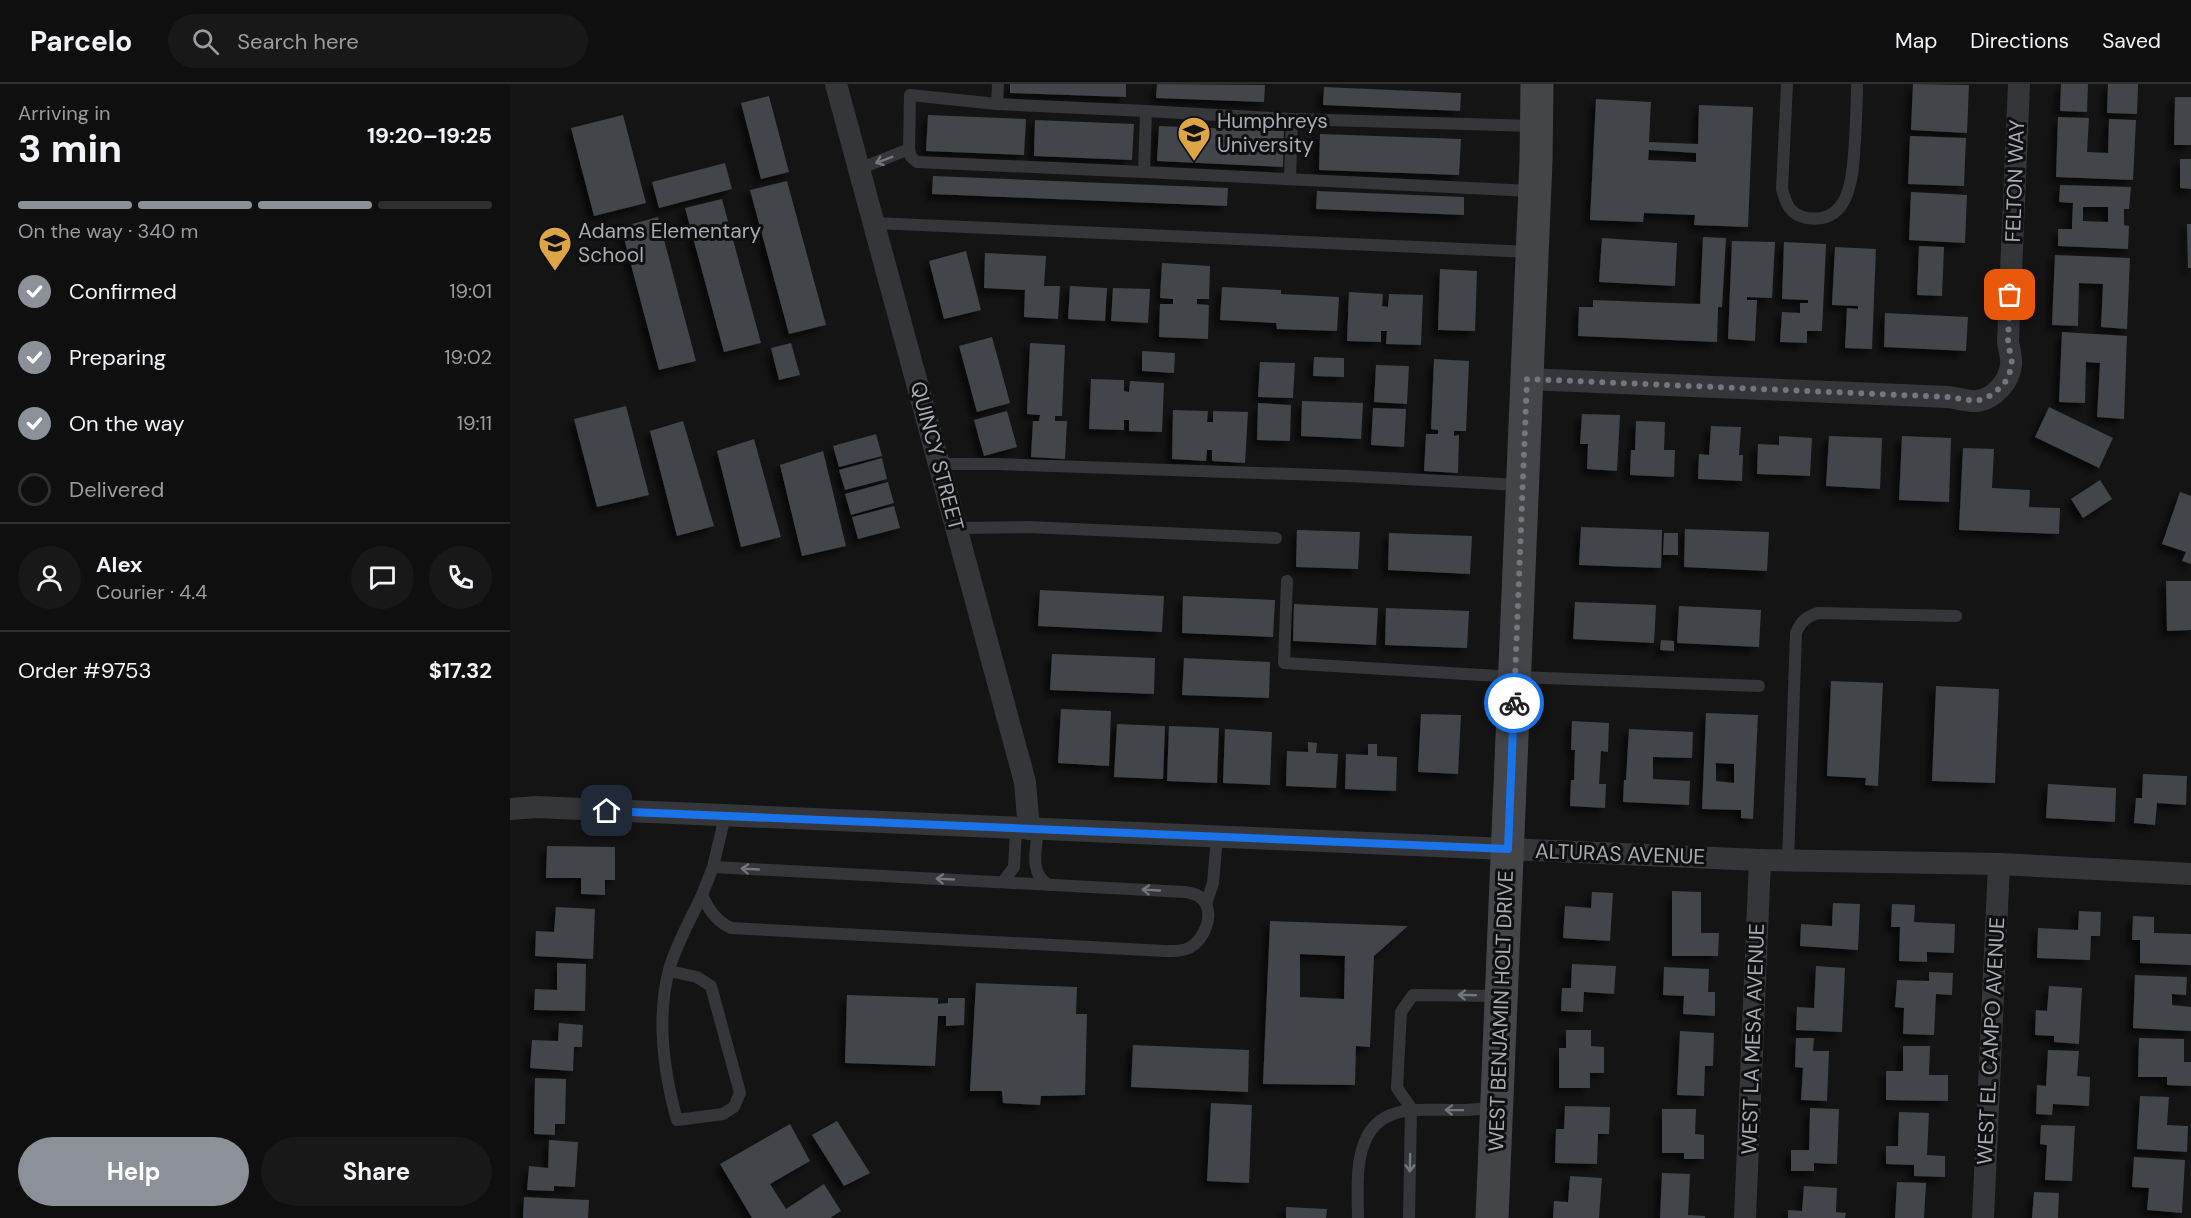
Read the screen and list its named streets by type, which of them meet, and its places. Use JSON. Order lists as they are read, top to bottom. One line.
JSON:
{"streets":{"main road":["WEST BENJAMIN HOLT DRIVE"],"street":["FELTON WAY","QUINCY STREET","ALTURAS AVENUE","WEST LA MESA AVENUE","WEST EL CAMPO AVENUE"]},"crossings":[["FELTON WAY","WEST BENJAMIN HOLT DRIVE"],["QUINCY STREET","ALTURAS AVENUE"],["ALTURAS AVENUE","WEST BENJAMIN HOLT DRIVE"],["ALTURAS AVENUE","WEST LA MESA AVENUE"],["ALTURAS AVENUE","WEST EL CAMPO AVENUE"]],"places":{"school or university":["Humphreys University","Adams Elementary School"]},"page":{"header":"Parcelo","search":"Search here","nav":["Map","Directions","Saved"],"heading":["3 min","Arriving in","19:20–19:25"],"panel":["Alex","Courier · 4.4","Order #9753","$17.32"],"bar":"On the way · 340 m","list":[["Confirmed","19:01"],["Preparing","19:02"],["On the way","19:11"],"Delivered"],"buttons":["Help","Share"]}}
